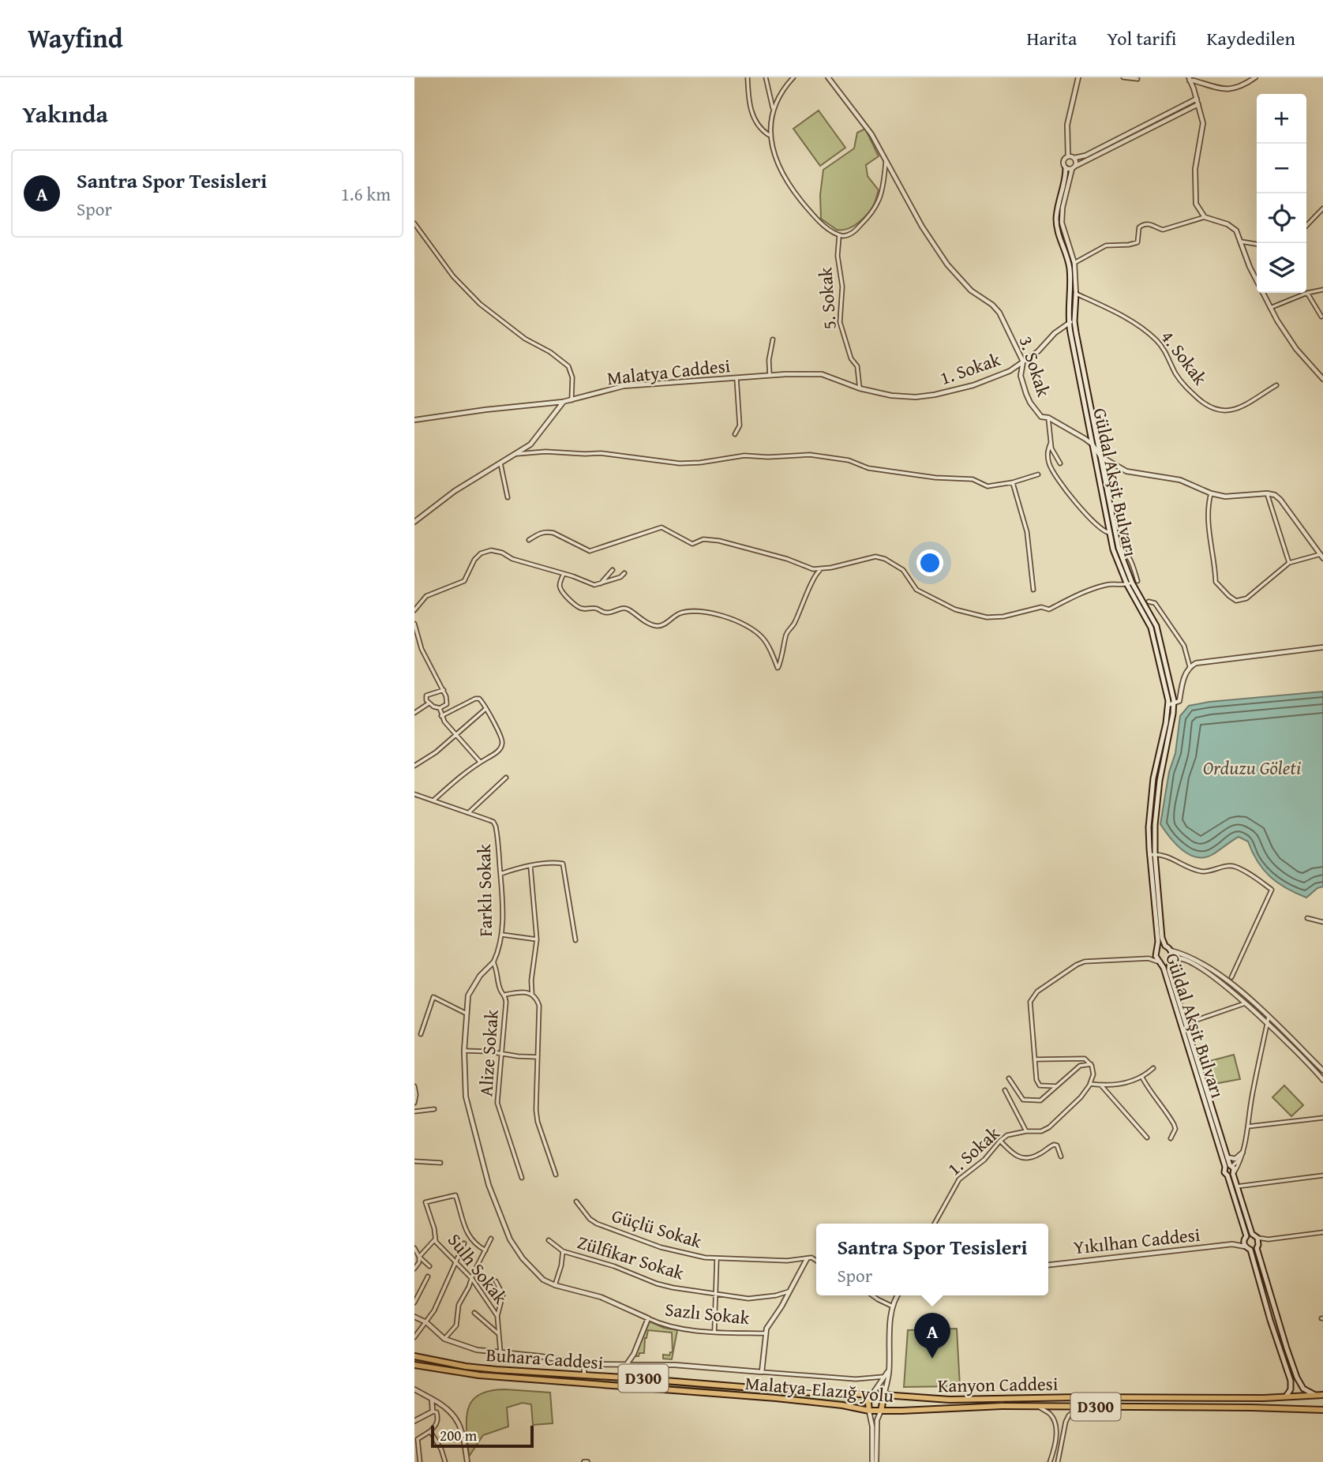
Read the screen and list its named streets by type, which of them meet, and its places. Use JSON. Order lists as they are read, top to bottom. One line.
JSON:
{"streets":{"highway":["Buhara Caddesi","D300","Kanyon Caddesi","Malatya-Elazığ yolu"],"main road":["Güldal Akşit Bulvarı"],"street":["5. Sokak","4. Sokak","3. Sokak","1. Sokak","Malatya Caddesi","Farklı Sokak","Alize Sokak","Güçlü Sokak","Yıkılhan Caddesi","Zülfikar Sokak","Sulh Sokak","Sazlı Sokak"]},"crossings":[["5. Sokak","1. Sokak"],["5. Sokak","Malatya Caddesi"],["4. Sokak","Güldal Akşit Bulvarı"],["3. Sokak","1. Sokak"],["3. Sokak","Güldal Akşit Bulvarı"],["1. Sokak","Malatya Caddesi"],["1. Sokak","Güldal Akşit Bulvarı"],["Güldal Akşit Bulvarı","Yıkılhan Caddesi"],["Farklı Sokak","Alize Sokak"],["Buhara Caddesi","Kanyon Caddesi"]],"water":["Orduzu Göleti"],"scale_bar":"200 m","page":{"header":"Wayfind","nav":["Harita","Yol tarifi","Kaydedilen"],"heading":"Yakında","map_buttons":["+","−"],"list":[{"mark":"A","name":"Santra Spor Tesisleri","note":"Spor","value":"1.6 km"}],"popup":["Santra Spor Tesisleri","Spor"],"pins":"A","scale":"200 m"}}
